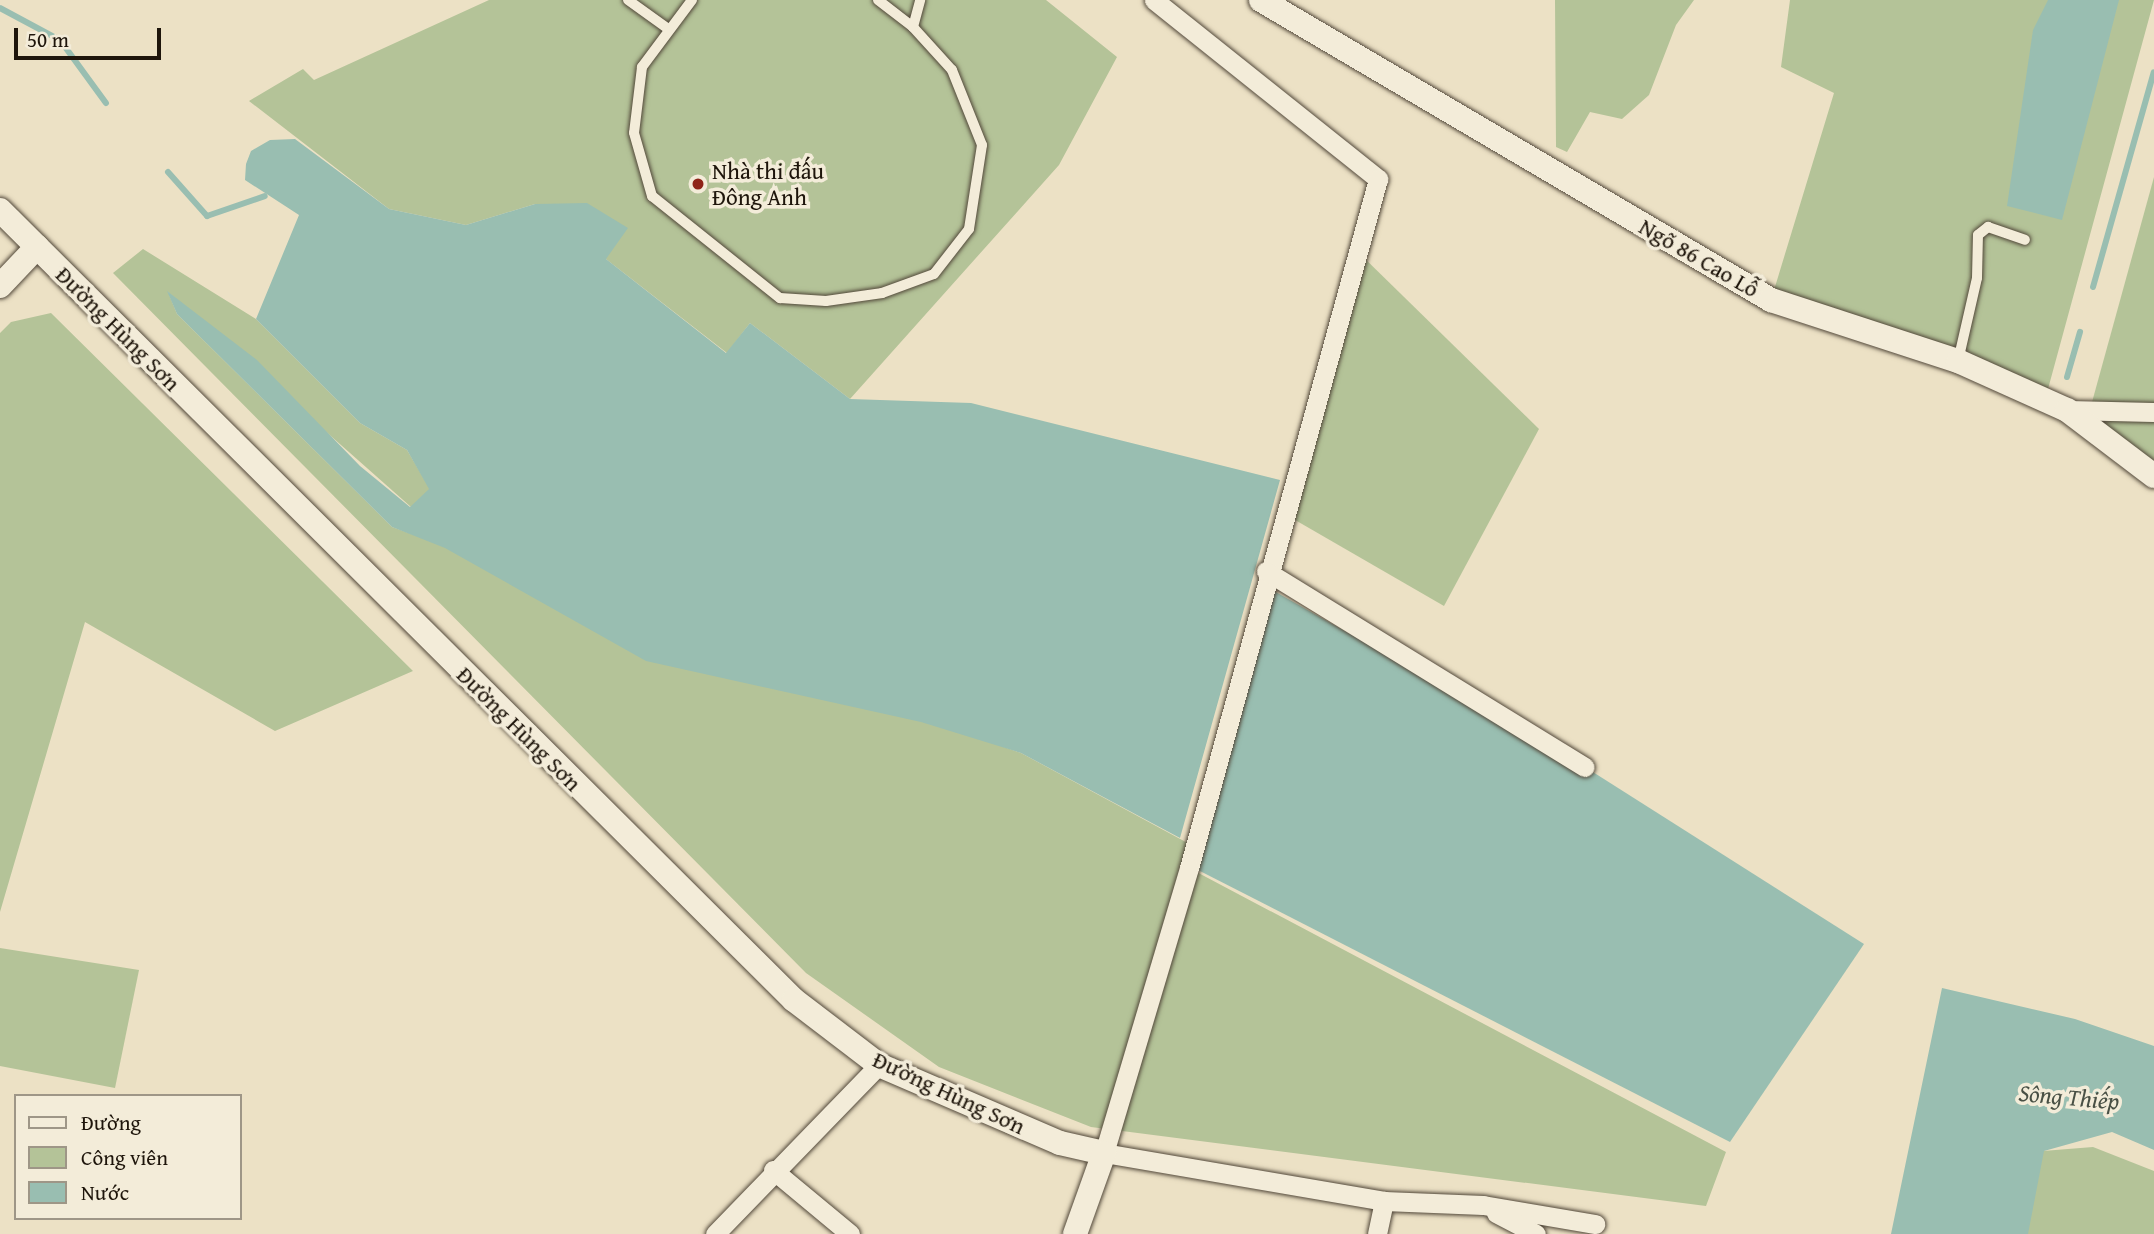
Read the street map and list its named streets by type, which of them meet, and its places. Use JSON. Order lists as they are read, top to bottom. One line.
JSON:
{"streets":{"street":["Ngõ 86 Cao Lỗ","Đường Hùng Sơn"]},"water":["Sông Thiếp"],"places":["Nhà thi đấu Đông Anh"],"legend":["Đường","Công viên","Nước"],"scale_bar":"50 m"}
